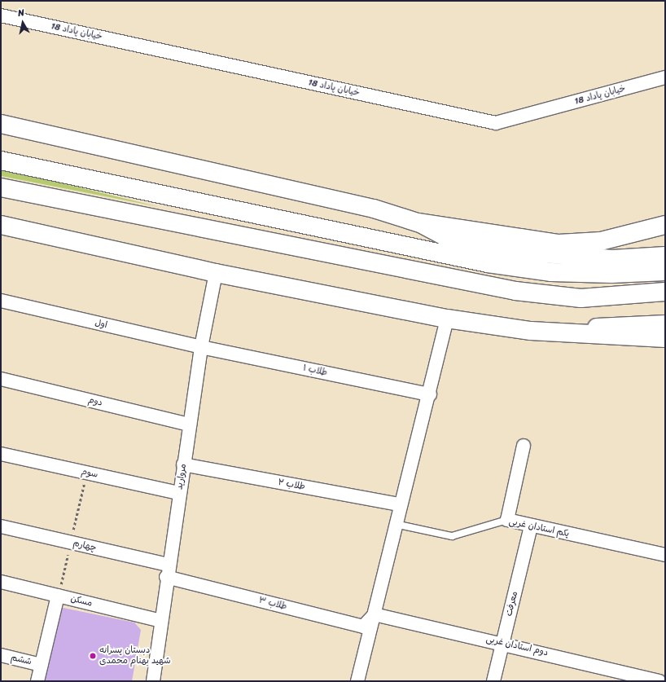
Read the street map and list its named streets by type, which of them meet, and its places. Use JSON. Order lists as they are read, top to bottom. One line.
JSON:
{"streets":{"street":["خیابان پاداد 18","اول","طلاب ۱","دوم","سوم","مروارید","طلاب ۲","یکم استادان غربی","چهارم","مسکن","طلاب ۳","معرفت","دوم استادان غربی","ششم"]},"crossings":[["اول","طلاب ۱"],["اول","مروارید"],["طلاب ۱","مروارید"],["دوم","مروارید"],["سوم","مروارید"],["مروارید","طلاب ۲"],["مروارید","چهارم"],["مروارید","مسکن"],["مروارید","طلاب ۳"],["یکم استادان غربی","معرفت"],["چهارم","طلاب ۳"],["طلاب ۳","دوم استادان غربی"],["معرفت","دوم استادان غربی"]],"places":["دبستان پسرانه شهید بهنام محمدی"],"north":"top"}
